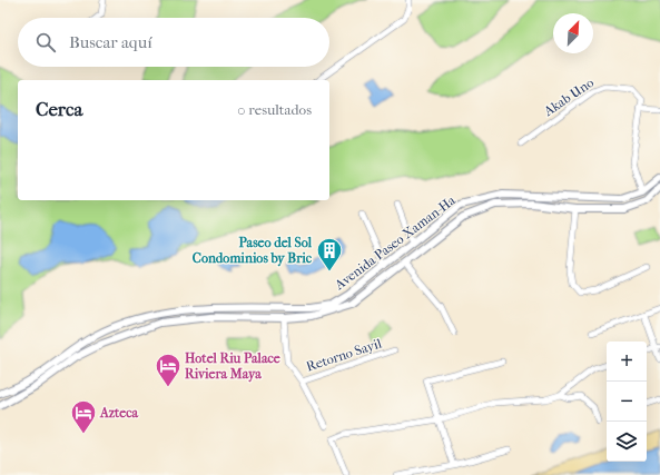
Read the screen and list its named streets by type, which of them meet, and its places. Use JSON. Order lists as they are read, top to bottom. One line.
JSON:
{"streets":{"main road":["Avenida Paseo Xaman-Ha"],"street":["Akab Uno","Retorno Sayil"]},"crossings":[["Akab Uno","Avenida Paseo Xaman-Ha"],["Avenida Paseo Xaman-Ha","Retorno Sayil"]],"places":{"building":["Paseo del Sol Condominios by Bric"],"hotel":["Hotel Riu Palace Riviera Maya","Azteca"]},"north":"top right","page":{"search":"Buscar aquí","heading":["Cerca","0 resultados"],"map_buttons":["+","−"]}}
